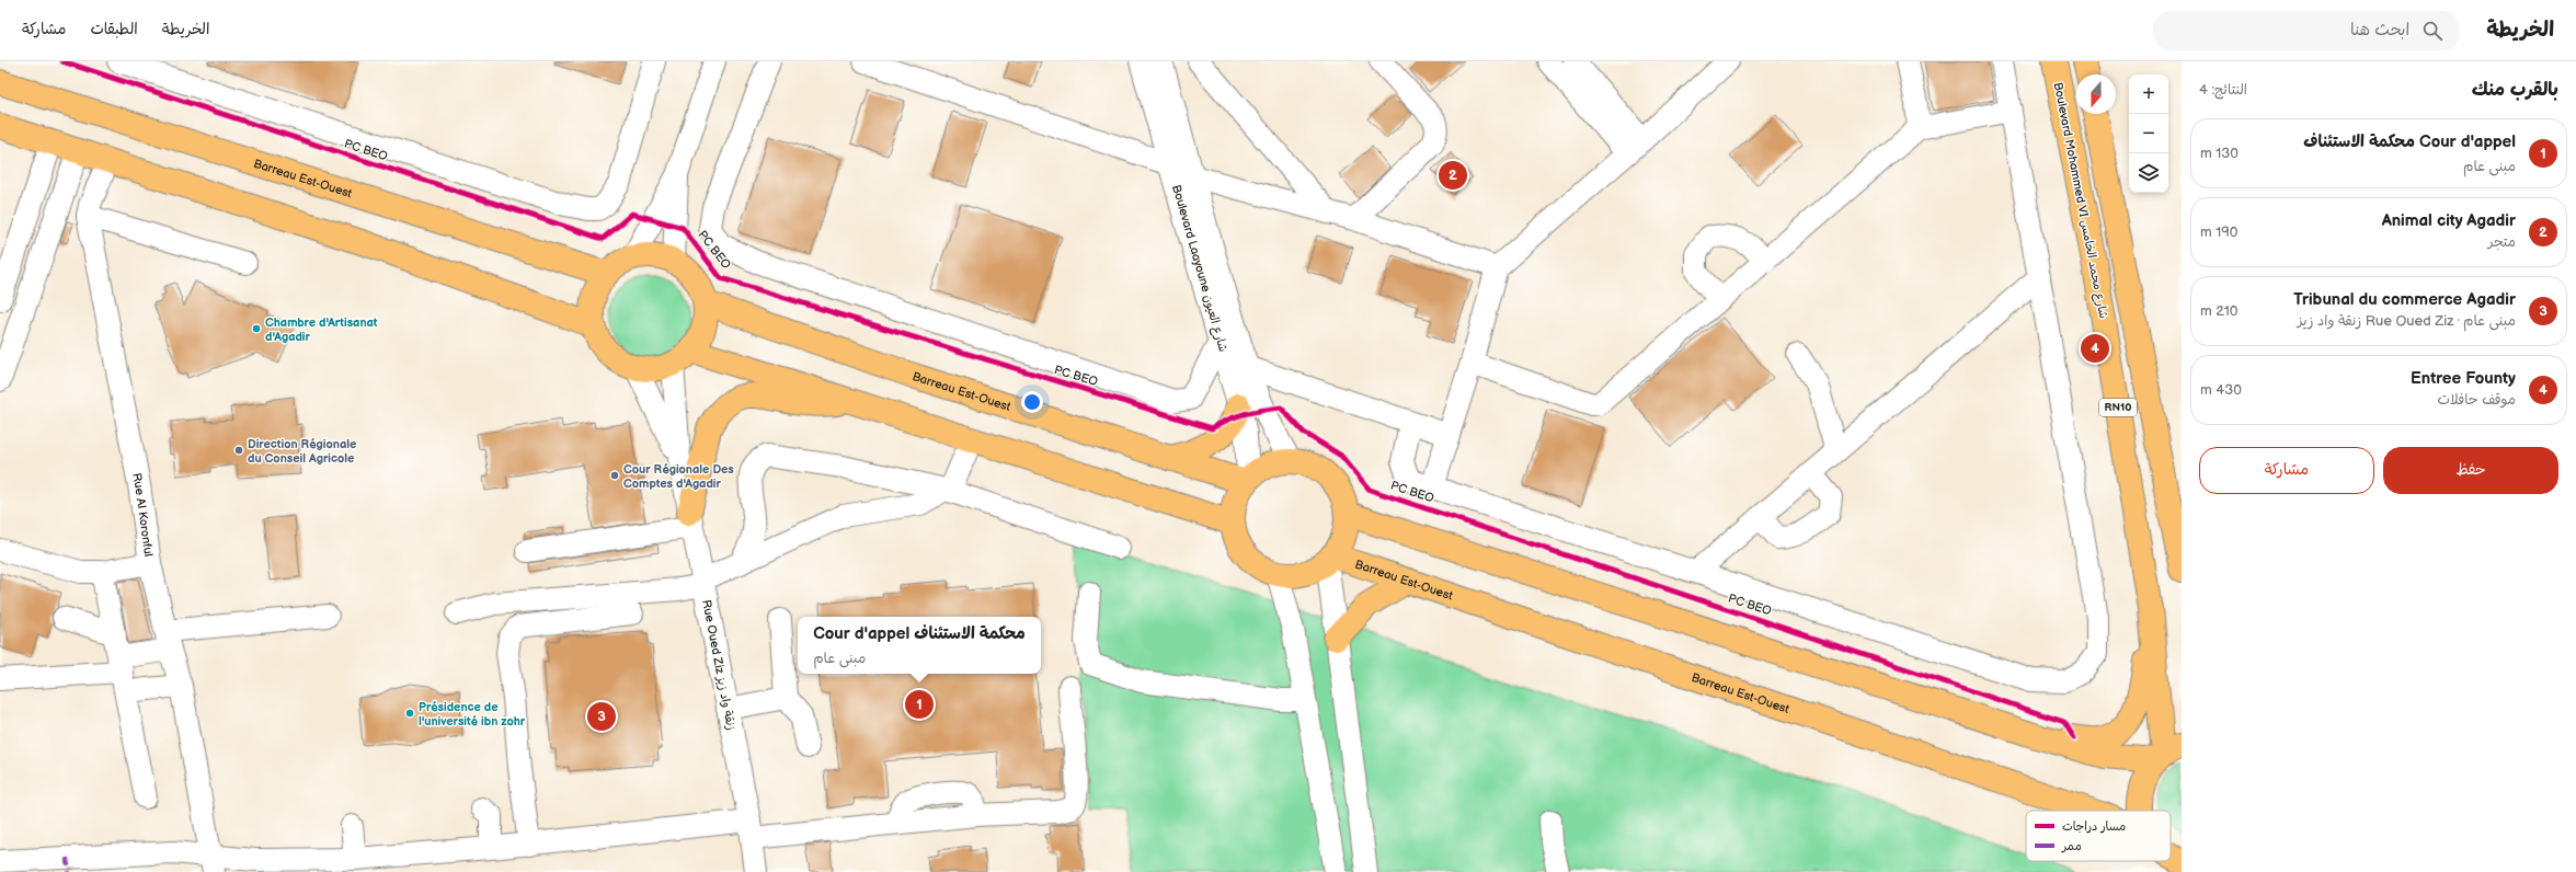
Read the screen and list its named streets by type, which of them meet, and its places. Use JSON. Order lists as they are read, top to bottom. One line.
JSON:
{"streets":{"main road":["Barreau Est-Ouest","Boulevard Mohammed VI شارع محمد الخامس","RN10"],"street":["Boulevard Laayoune شارع العيون","Rue Al Koronful","Rue Oued Ziz زنقة واد زيز"],"cycle path":["PC BEO"]},"crossings":[["Barreau Est-Ouest","Boulevard Laayoune شارع العيون"],["Barreau Est-Ouest","Rue Oued Ziz زنقة واد زيز"]],"places":["Chambre d'Artisanat d'Agadir","Direction Régionale du Conseil Agricole","Cour Régionale Des Comptes d'Agadir","Présidence de l'université ibn zohr"],"legend":["مسار دراجات","ممر"],"north":"bottom","page":{"header":"الخريطة","search":"ابحث هنا","nav":["الخريطة","الطبقات","مشاركة"],"heading":["بالقرب منك","النتائج: 4"],"map_buttons":["+","−"],"list":[{"mark":"1","name":"Cour d'appel محكمة الاستئناف","note":"مبنى عام","value":"130 m"},{"mark":"2","name":"Animal city Agadir","note":"متجر","value":"190 m"},{"mark":"3","name":"Tribunal du commerce Agadir","note":"مبنى عام · Rue Oued Ziz زنقة واد زيز","value":"210 m"},{"mark":"4","name":"Entree Founty","note":"موقف حافلات","value":"430 m"}],"pins":["2","4","1","3"],"buttons":["حفظ","مشاركة"],"popup":["Cour d'appel محكمة الاستئناف","مبنى عام"]}}
